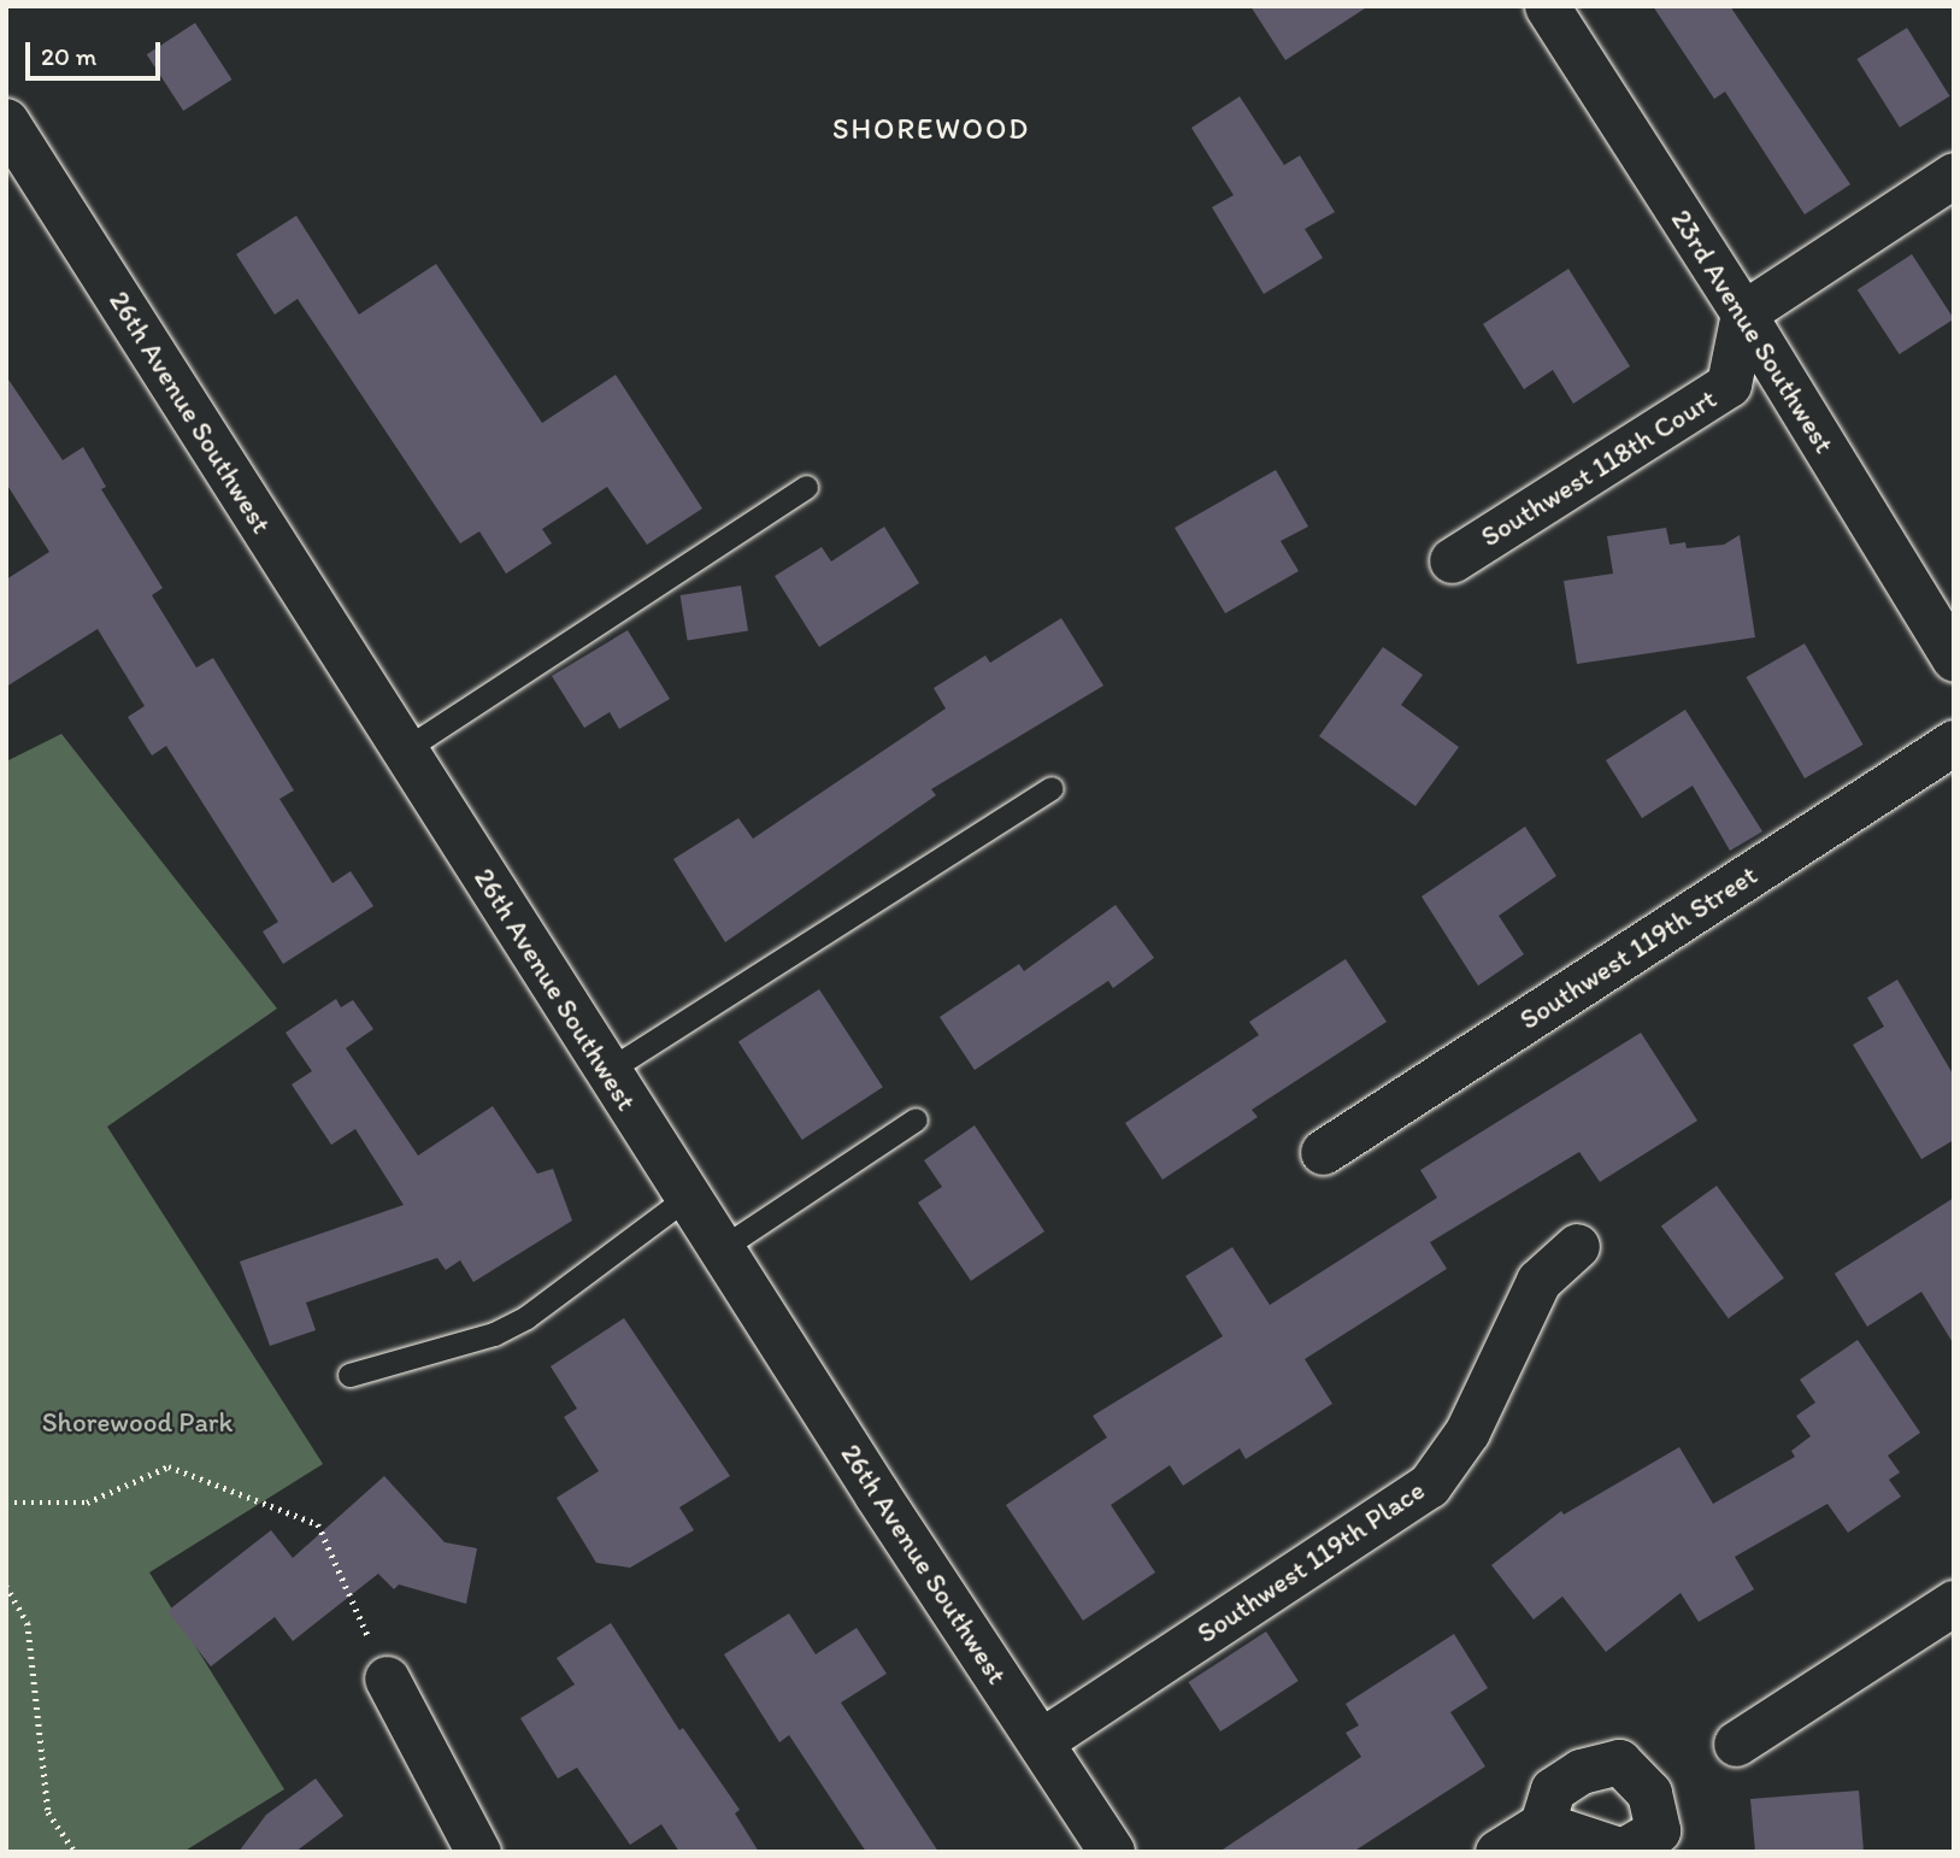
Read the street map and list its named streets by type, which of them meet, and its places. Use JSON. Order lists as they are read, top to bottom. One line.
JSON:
{"streets":{"street":["23rd Avenue Southwest","26th Avenue Southwest","Southwest 118th Court","Southwest 119th Street","Southwest 119th Place"]},"crossings":[["23rd Avenue Southwest","Southwest 118th Court"],["26th Avenue Southwest","Southwest 119th Place"]],"districts":["SHOREWOOD"],"parks":["Shorewood Park"],"scale_bar":"20 m"}
